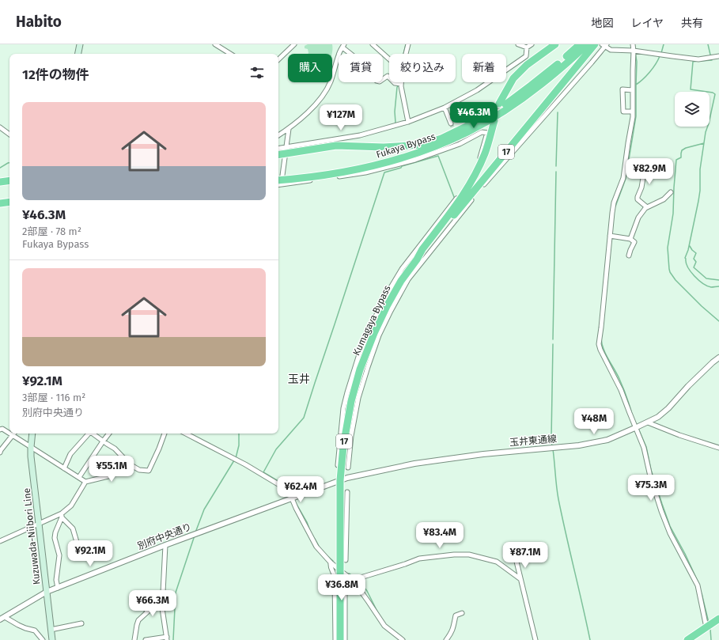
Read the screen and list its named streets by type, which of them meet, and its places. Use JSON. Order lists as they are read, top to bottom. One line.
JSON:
{"streets":{"highway":["Fukaya Bypass","17","Kumagaya Bypass"],"main road":["Kuzuwada-Niibori Line"],"street":["玉井東通線","別府中央通り"]},"crossings":[["17","Kumagaya Bypass"],["Kumagaya Bypass","玉井東通線"],["Kumagaya Bypass","別府中央通り"],["玉井東通線","別府中央通り"],["Kuzuwada-Niibori Line","別府中央通り"]],"districts":["玉井"],"page":{"header":"Habito","nav":["地図","レイヤ","共有"],"chip":["購入","賃貸","絞り込み","新着"],"heading":"12件の物件","list":[{"name":"¥46.3M","note":"2部屋 · 78 m² · Fukaya Bypass"},{"name":"¥92.1M","note":"3部屋 · 116 m² · 別府中央通り"}],"price":["¥46.3M","¥127M","¥82.9M","¥48M","¥55.1M","¥75.3M","¥62.4M","¥83.4M","¥92.1M","¥87.1M","¥36.8M","¥66.3M"]}}
